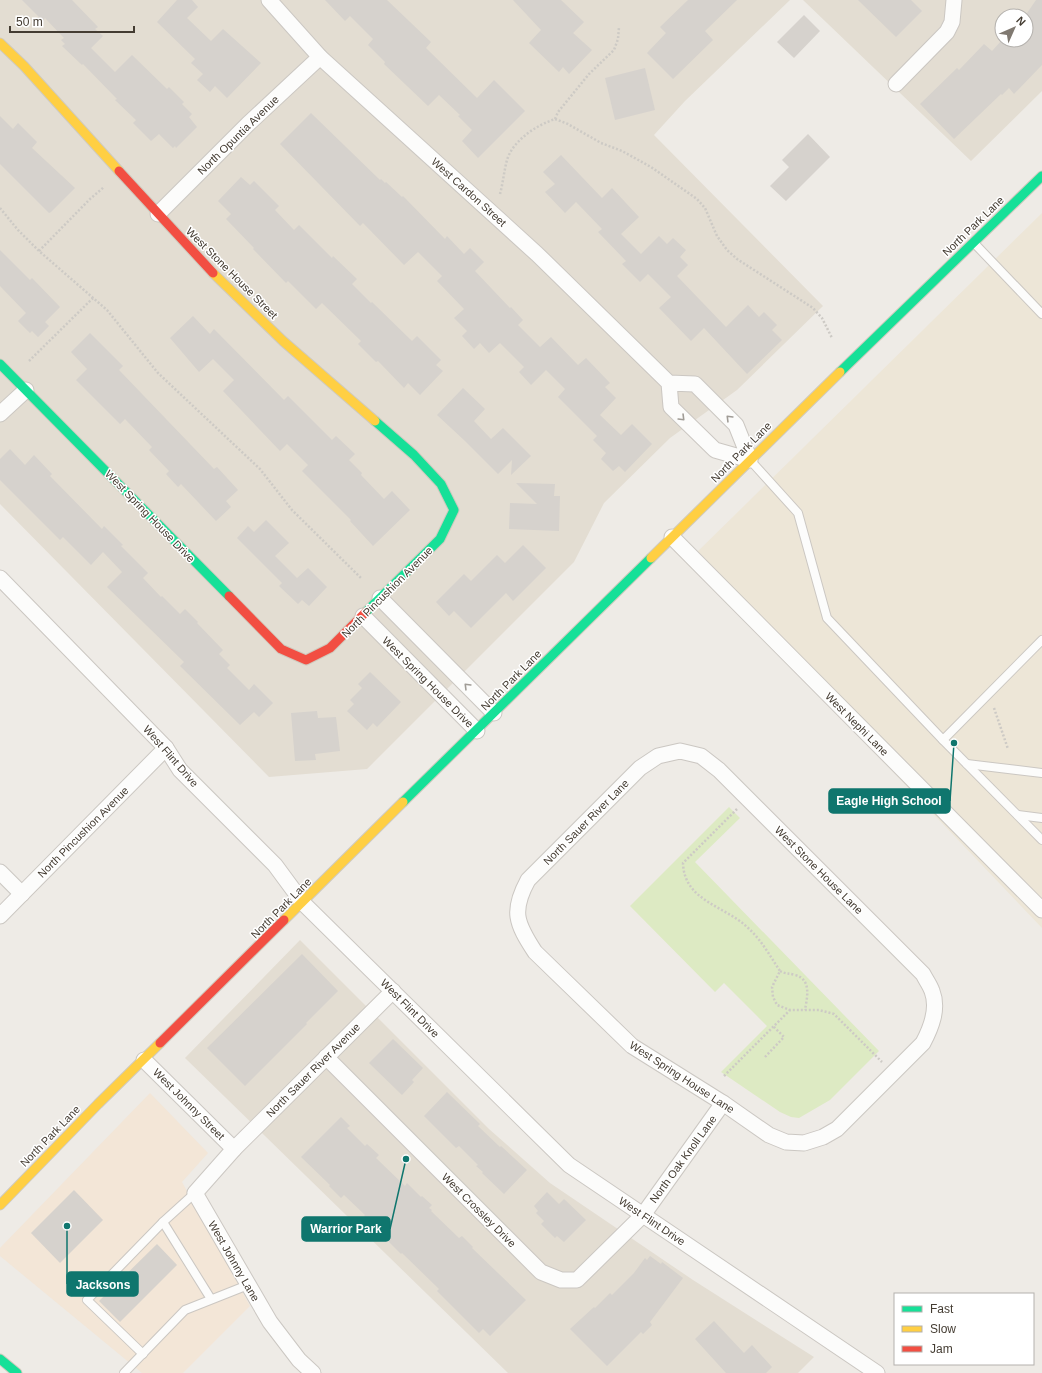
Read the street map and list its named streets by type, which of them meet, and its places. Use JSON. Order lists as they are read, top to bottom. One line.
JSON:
{"streets":{"street":["North Opuntia Avenue","West Cardon Street","North Park Lane","West Stone House Street","West Spring House Drive","North Pincushion Avenue","West Nephi Lane","West Flint Drive","North Sauer River Lane","West Stone House Lane","North Sauer River Avenue","West Spring House Lane","West Johnny Street","North Oak Knoll Lane","West Crossley Drive","West Johnny Lane"]},"crossings":[["North Opuntia Avenue","West Cardon Street"],["North Opuntia Avenue","West Stone House Street"],["North Park Lane","West Spring House Drive"],["North Park Lane","West Nephi Lane"],["North Park Lane","West Flint Drive"],["North Park Lane","West Johnny Street"],["West Stone House Street","North Pincushion Avenue"],["West Spring House Drive","North Pincushion Avenue"],["North Pincushion Avenue","West Flint Drive"],["West Flint Drive","North Sauer River Avenue"],["West Flint Drive","North Oak Knoll Lane"],["West Flint Drive","West Crossley Drive"],["North Sauer River Lane","West Stone House Lane"],["North Sauer River Lane","West Spring House Lane"],["West Stone House Lane","West Spring House Lane"],["North Sauer River Avenue","West Johnny Street"],["North Sauer River Avenue","West Crossley Drive"],["West Spring House Lane","North Oak Knoll Lane"],["North Oak Knoll Lane","West Crossley Drive"]],"places":["Eagle High School","Warrior Park","Jacksons"],"legend":["Fast","Slow","Jam"],"scale_bar":"50 m","north":"top right"}
